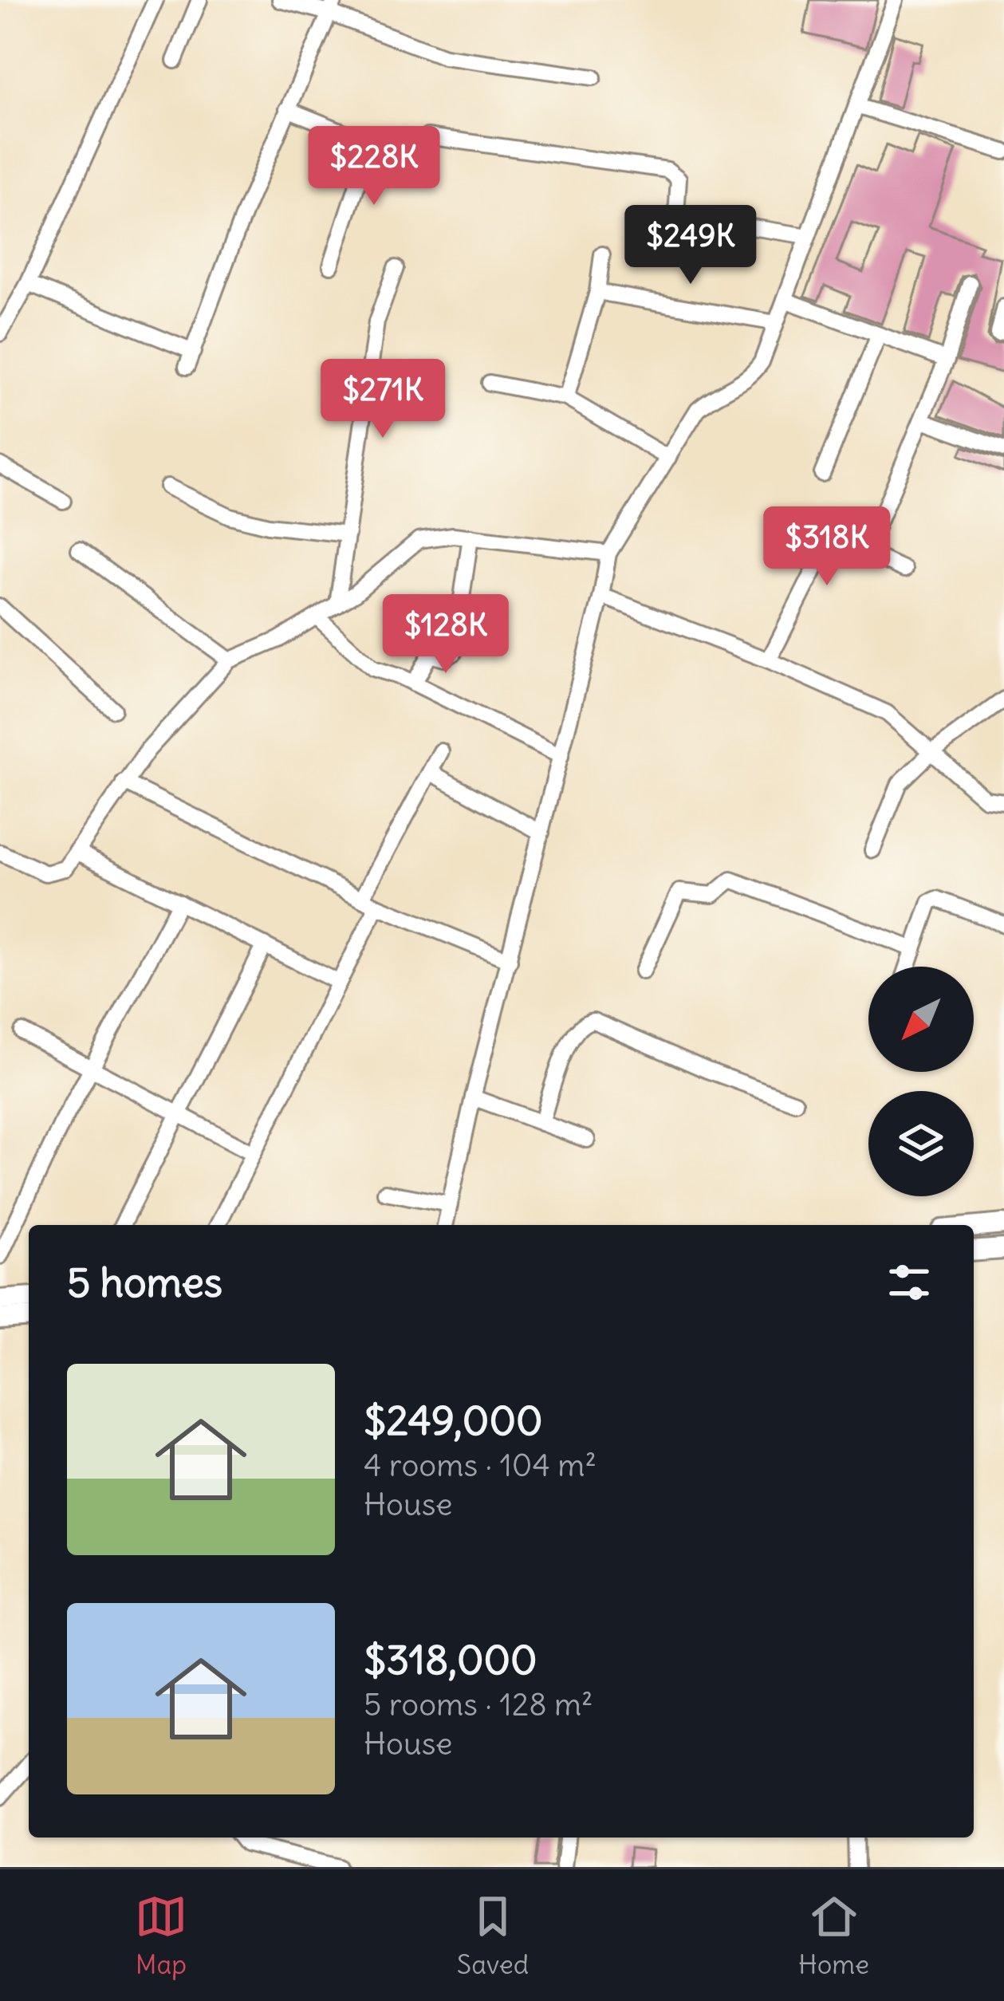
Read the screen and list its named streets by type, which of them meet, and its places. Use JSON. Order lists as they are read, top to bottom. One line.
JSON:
{"north":"bottom left","page":{"price":["$228K","$249K","$271K","$318K","$128K"],"heading":"5 homes","list":[{"name":"$249,000","note":"4 rooms · 104 m² · House"},{"name":"$318,000","note":"5 rooms · 128 m² · House"}],"tabs":["Map","Saved","Home"]}}
